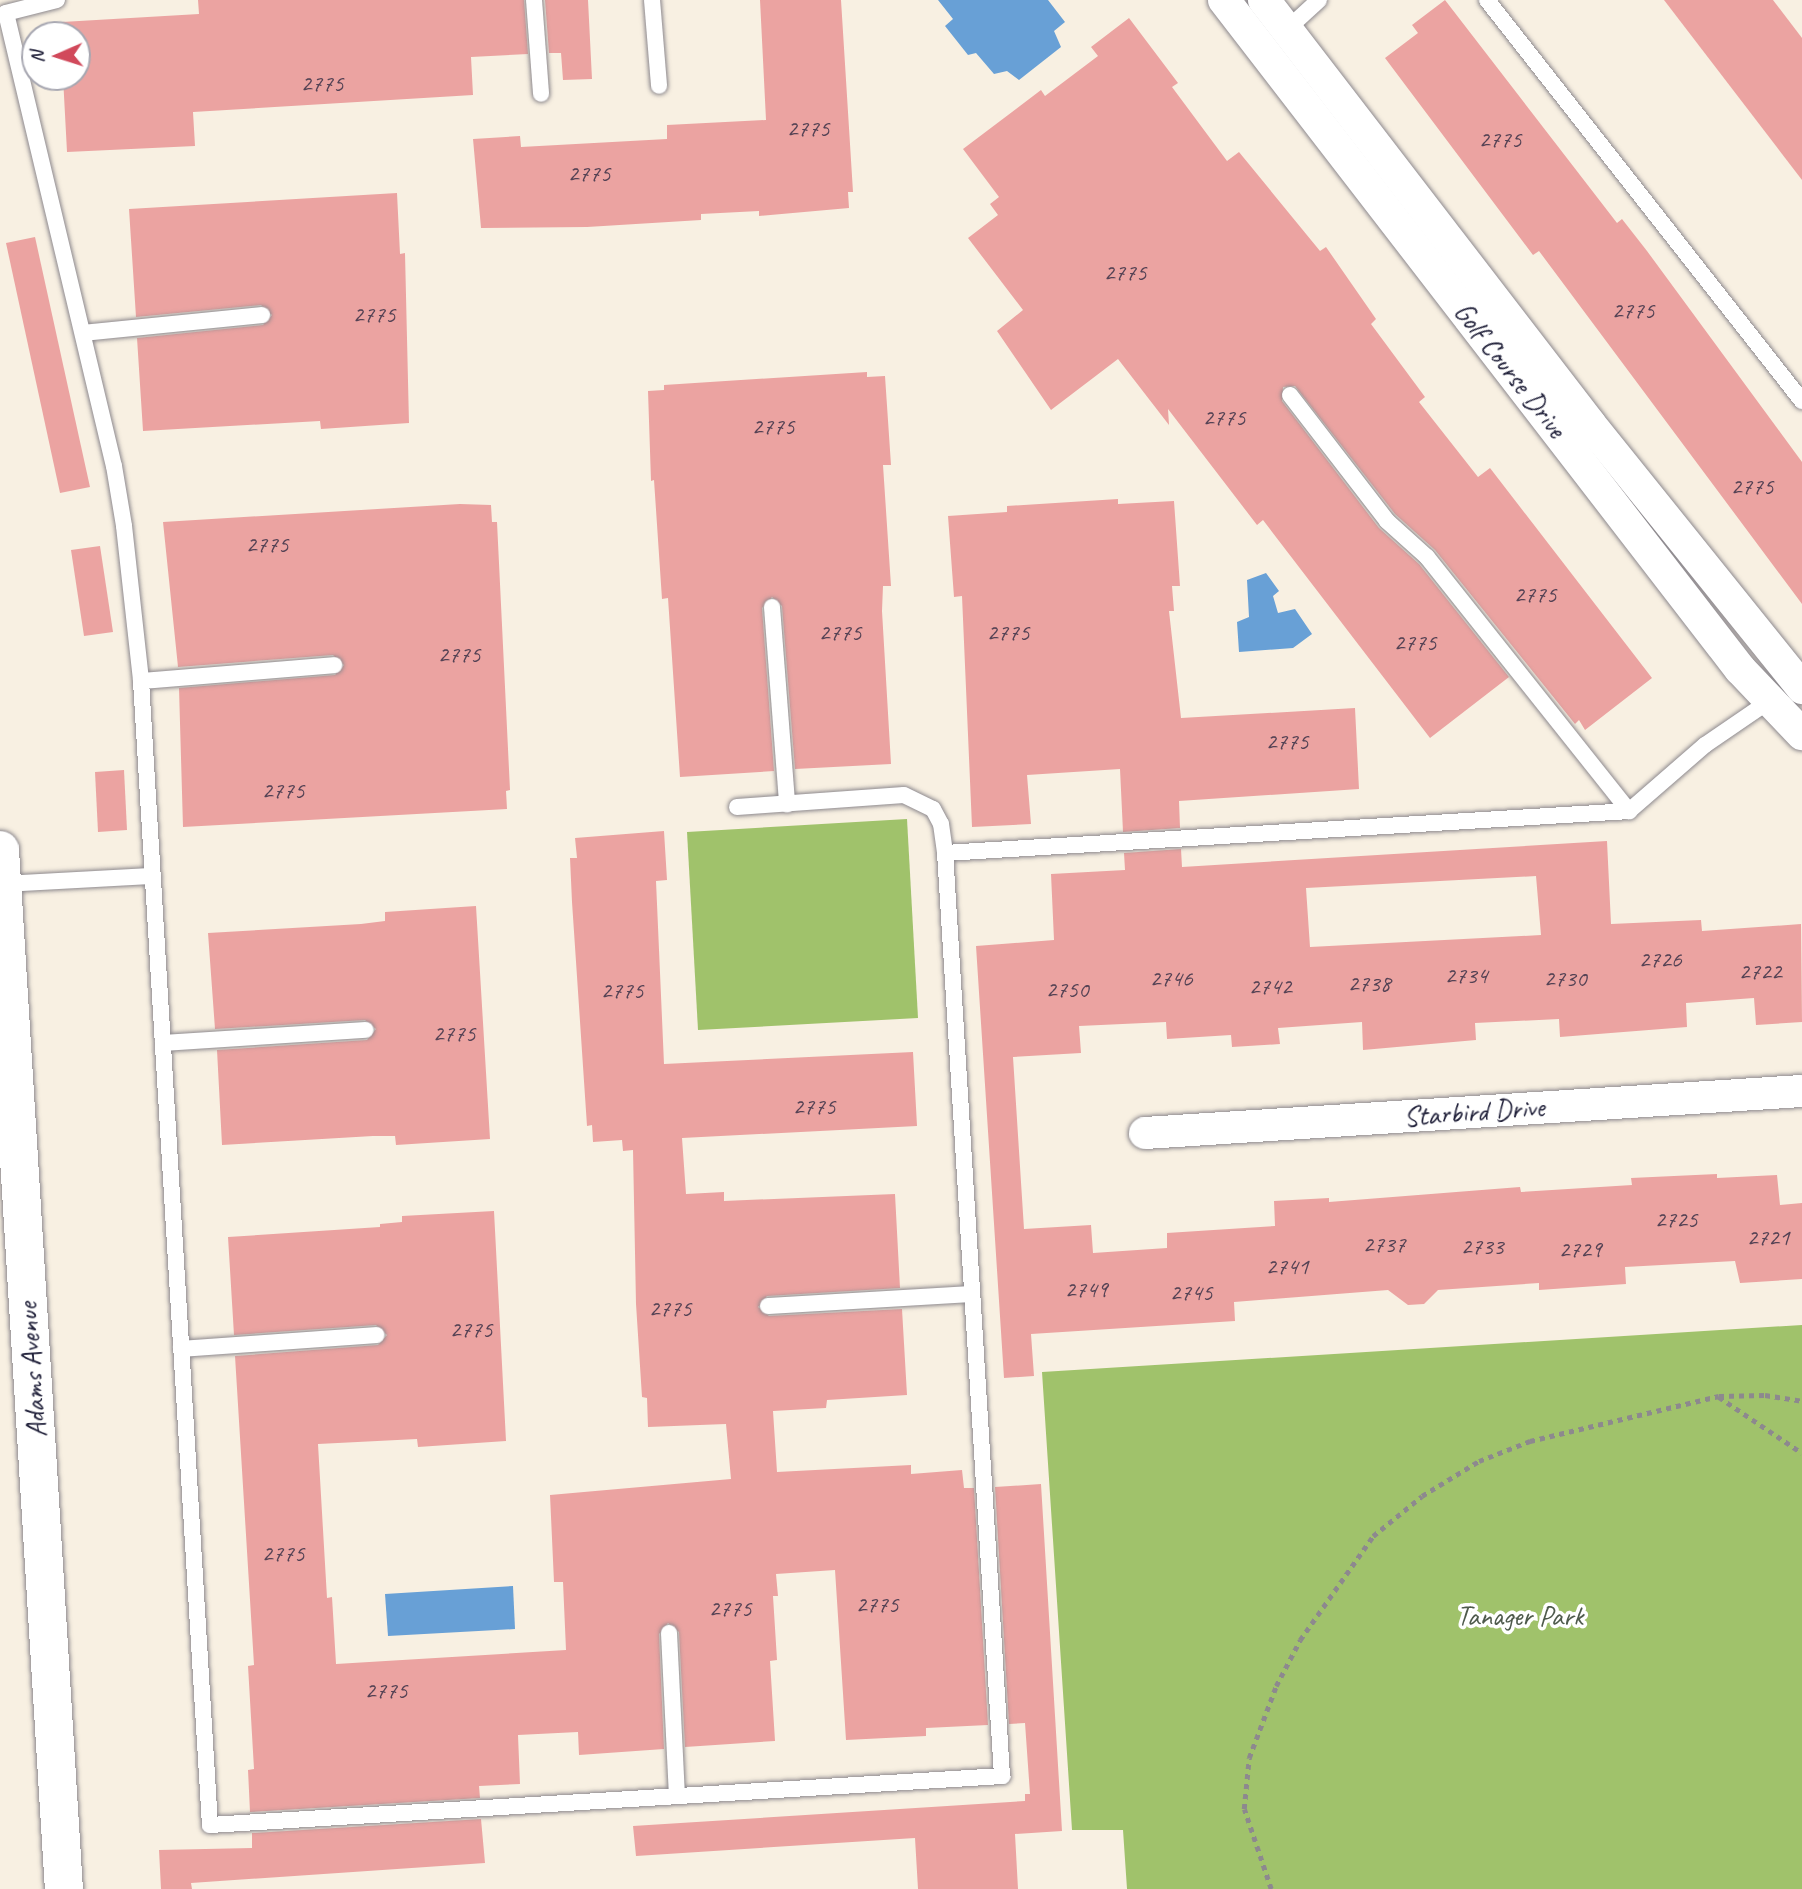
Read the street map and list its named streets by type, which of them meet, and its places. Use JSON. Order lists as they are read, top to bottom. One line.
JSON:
{"streets":{"main road":["Adams Avenue"],"street":["Golf Course Drive","Starbird Drive"]},"parks":["Tanager Park"],"house_numbers":["2775","2775","2775","2775","2775","2775","2775","2775","2775","2775","2775","2775","2775","2775","2775","2775","2775","2775","2726","2722","2734","2746","2730","2738","2742","2750","2775","2775","2775","2725","2721","2737","2733","2729","2741","2749","2745","2775","2775","2775","2775","2775","2775"],"north":"left"}
